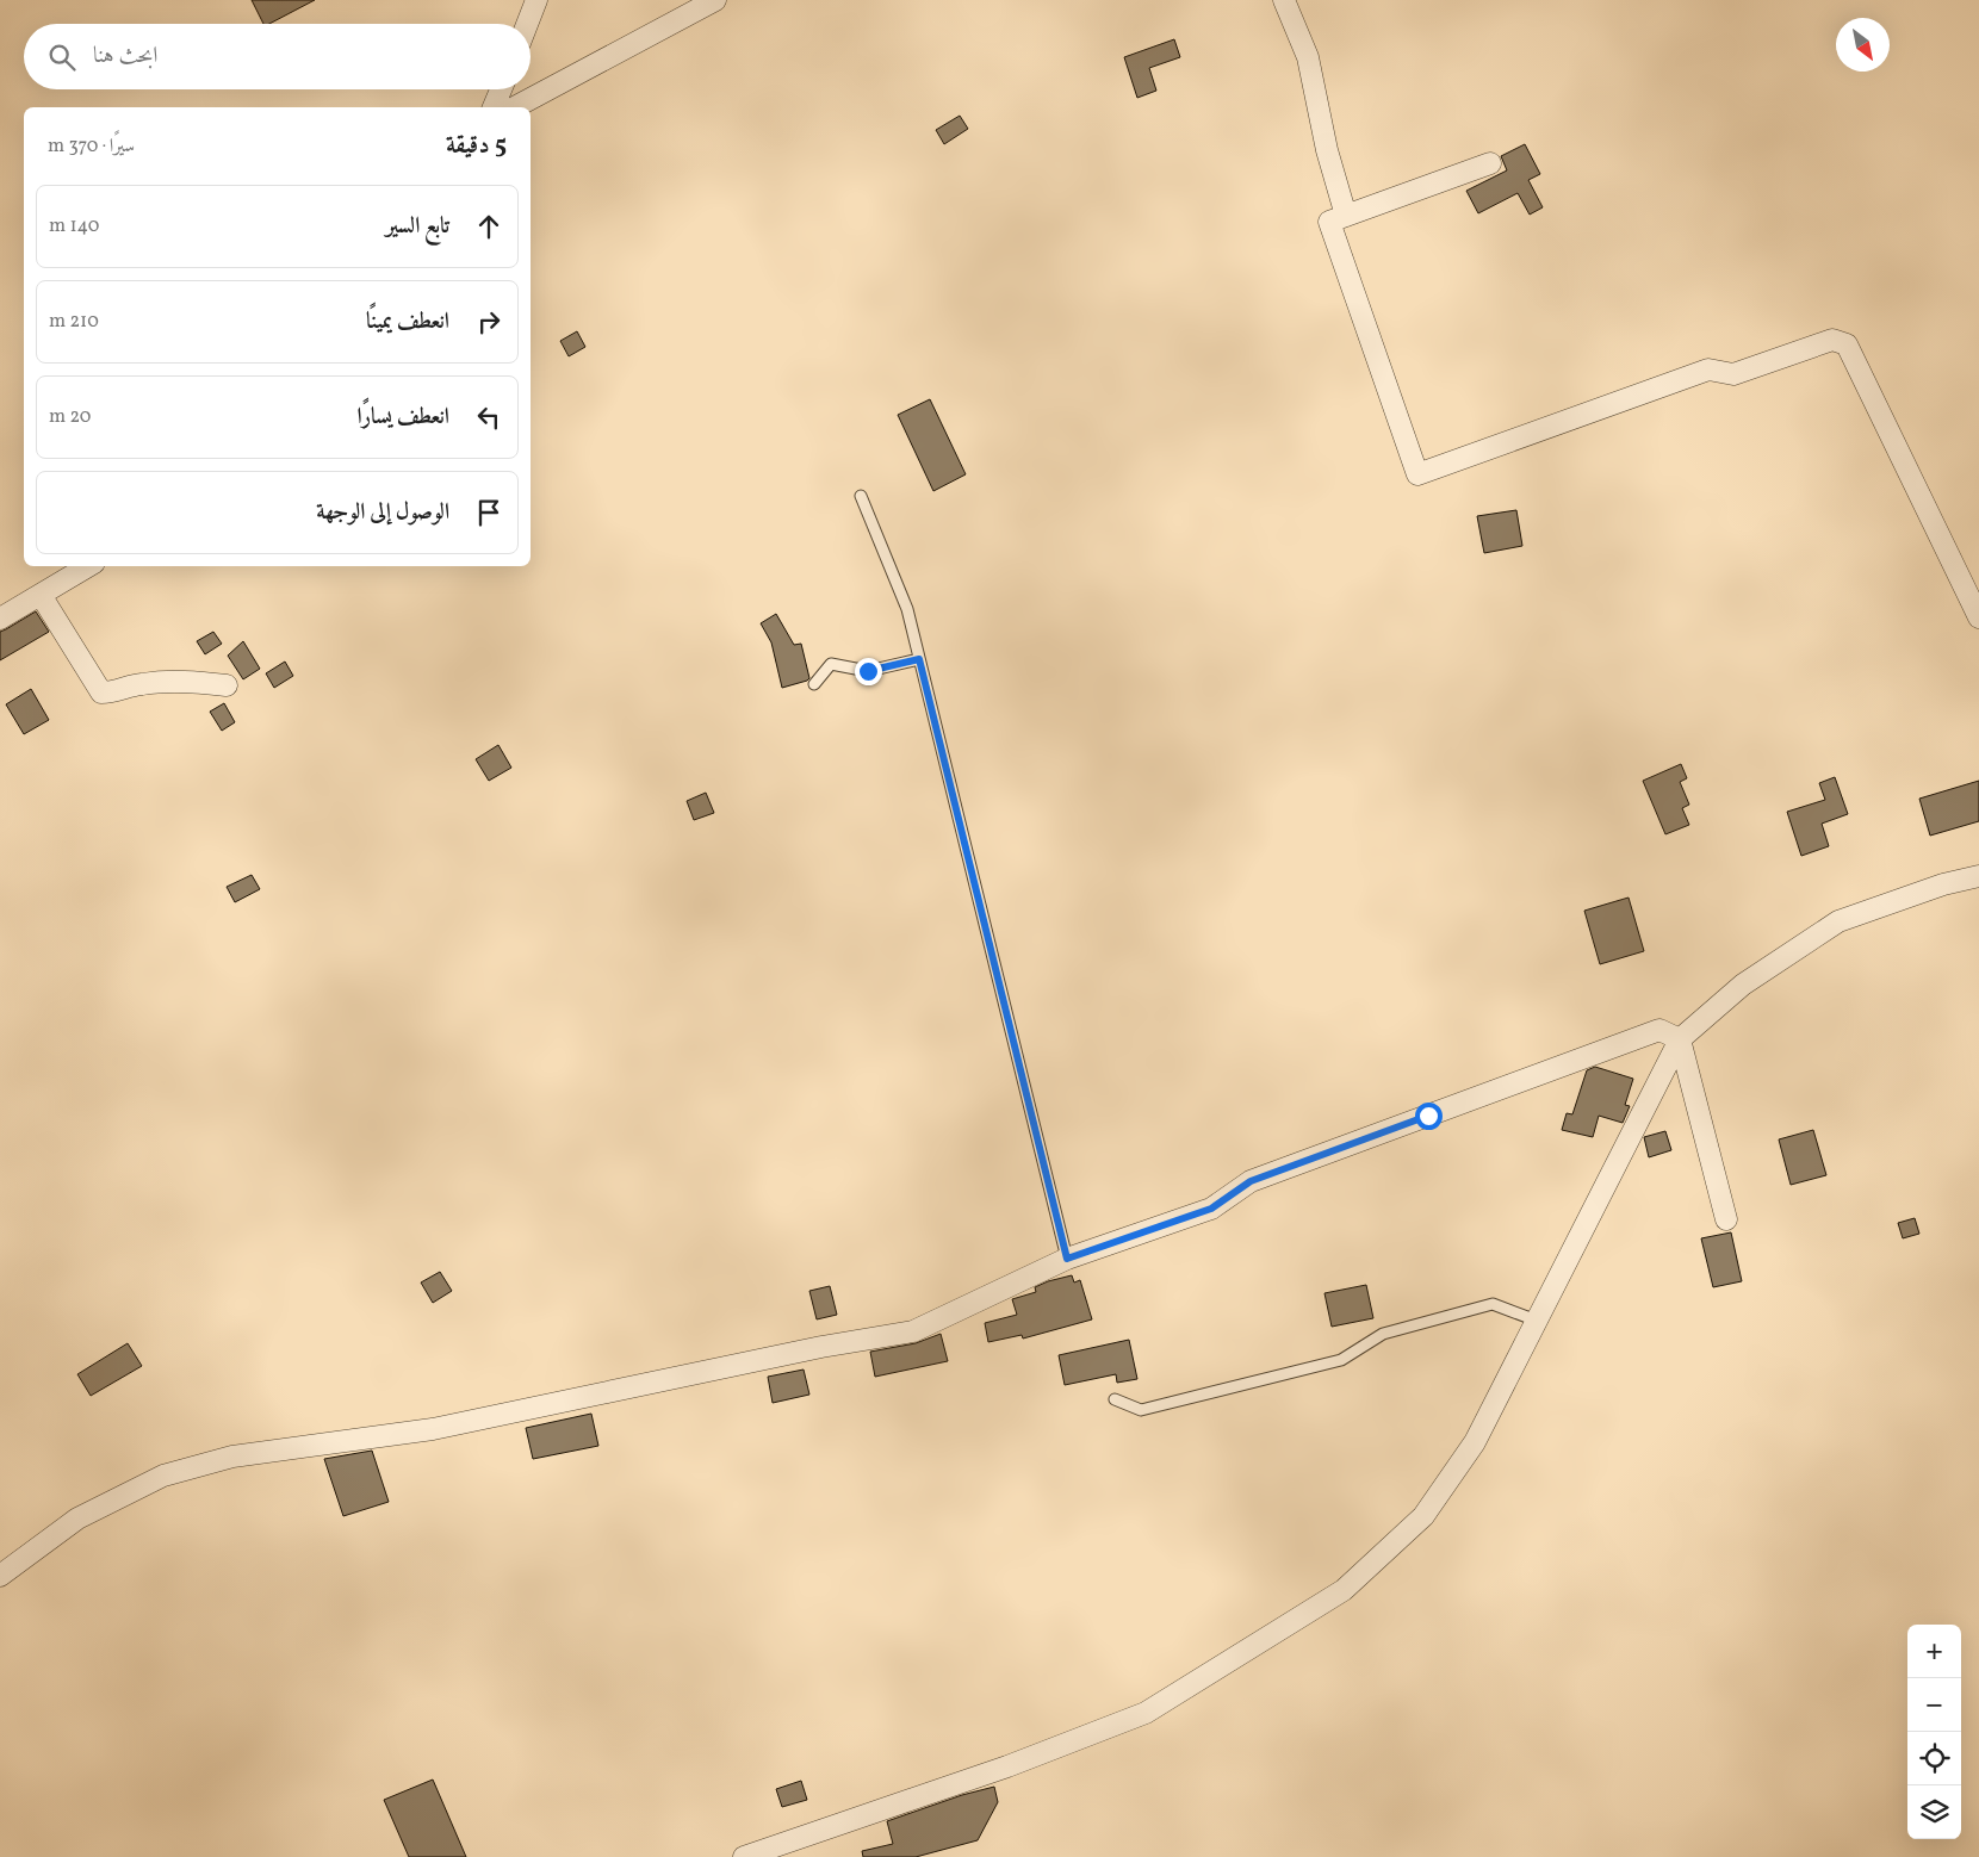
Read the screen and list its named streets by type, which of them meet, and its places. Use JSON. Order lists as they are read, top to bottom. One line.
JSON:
{"north":"bottom right","page":{"search":"ابحث هنا","heading":["5 دقيقة","سيرًا · 370 m"],"list":[["تابع السير","140 m"],["انعطف يمينًا","210 m"],["انعطف يسارًا","20 m"],"الوصول إلى الوجهة"],"map_buttons":["+","−"]}}
